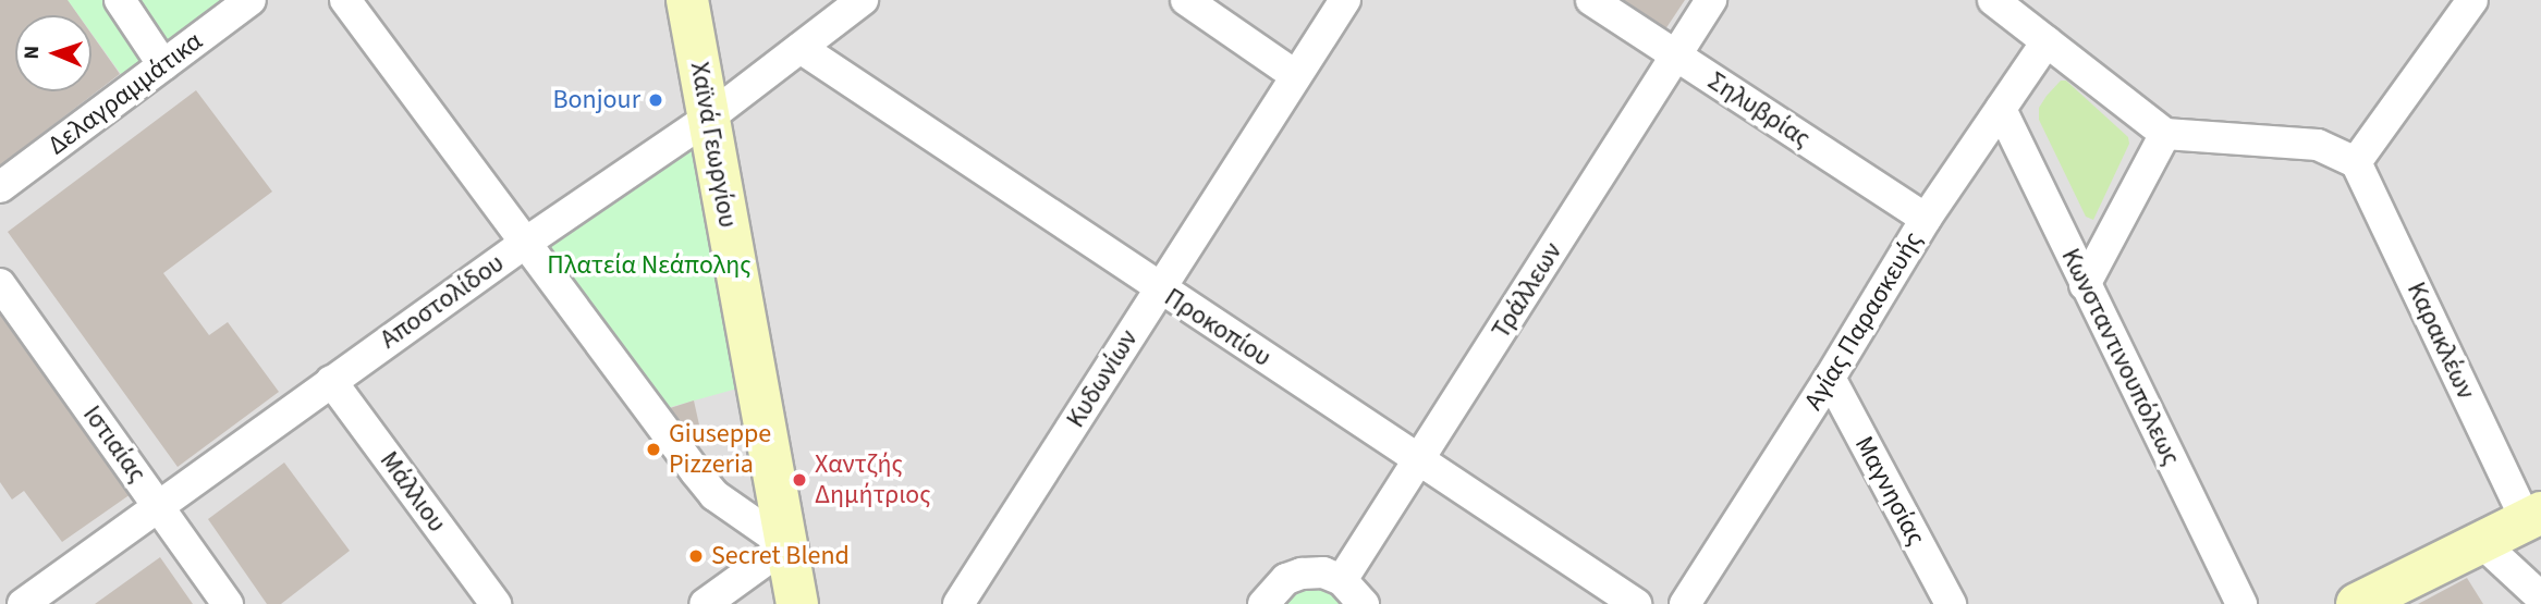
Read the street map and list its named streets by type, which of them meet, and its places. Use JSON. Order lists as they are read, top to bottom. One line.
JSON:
{"streets":{"main road":["Χαϊνά Γεωργίου"],"street":["Δελαγραμμάτικα","Σηλυβρίας","Τράλλεων","Αποστολίδου","Αγίας Παρασκευής","Προκοπίου","Καρακλέων","Κωνσταντινουπόλεως","Κυδωνίων","Ιστιαίας","Μαγνησίας","Μάλλιου"]},"crossings":[["Σηλυβρίας","Τράλλεων"],["Σηλυβρίας","Αγίας Παρασκευής"],["Χαϊνά Γεωργίου","Αποστολίδου"],["Τράλλεων","Προκοπίου"],["Αποστολίδου","Προκοπίου"],["Αποστολίδου","Ιστιαίας"],["Αποστολίδου","Μάλλιου"],["Αγίας Παρασκευής","Κωνσταντινουπόλεως"],["Αγίας Παρασκευής","Μαγνησίας"],["Προκοπίου","Κυδωνίων"]],"parks":["Πλατεία Νεάπολης"],"places":["Bonjour","Giuseppe Pizzeria","Χαντζής Δημήτριος","Secret Blend"],"north":"left"}
